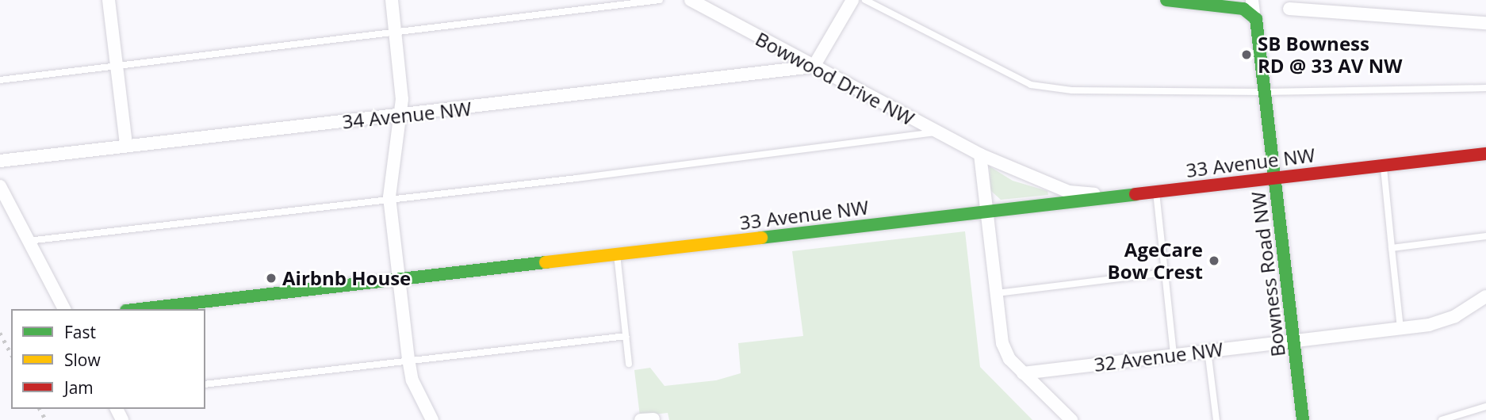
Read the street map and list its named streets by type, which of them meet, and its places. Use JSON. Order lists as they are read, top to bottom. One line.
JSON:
{"streets":{"street":["Bowwood Drive NW","34 Avenue NW","33 Avenue NW","Bowness Road NW","32 Avenue NW"]},"crossings":[["Bowwood Drive NW","34 Avenue NW"],["Bowwood Drive NW","33 Avenue NW"],["33 Avenue NW","Bowness Road NW"],["Bowness Road NW","32 Avenue NW"]],"places":["SB Bowness RD @ 33 AV NW","AgeCare Bow Crest","Airbnb House"],"legend":["Fast","Slow","Jam"]}
